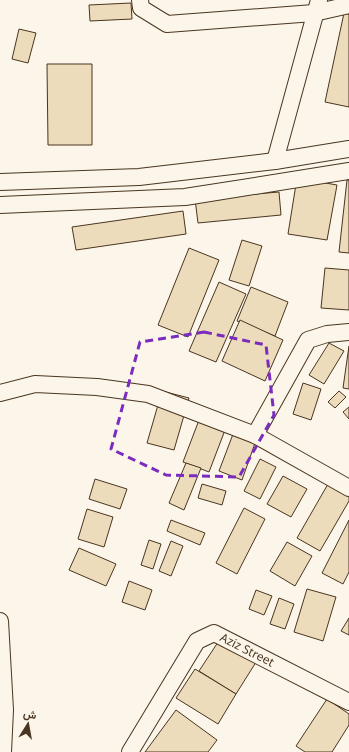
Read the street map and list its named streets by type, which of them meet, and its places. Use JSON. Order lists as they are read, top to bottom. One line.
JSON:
{"streets":{"street":["Aziz Street"]},"north":"top"}
